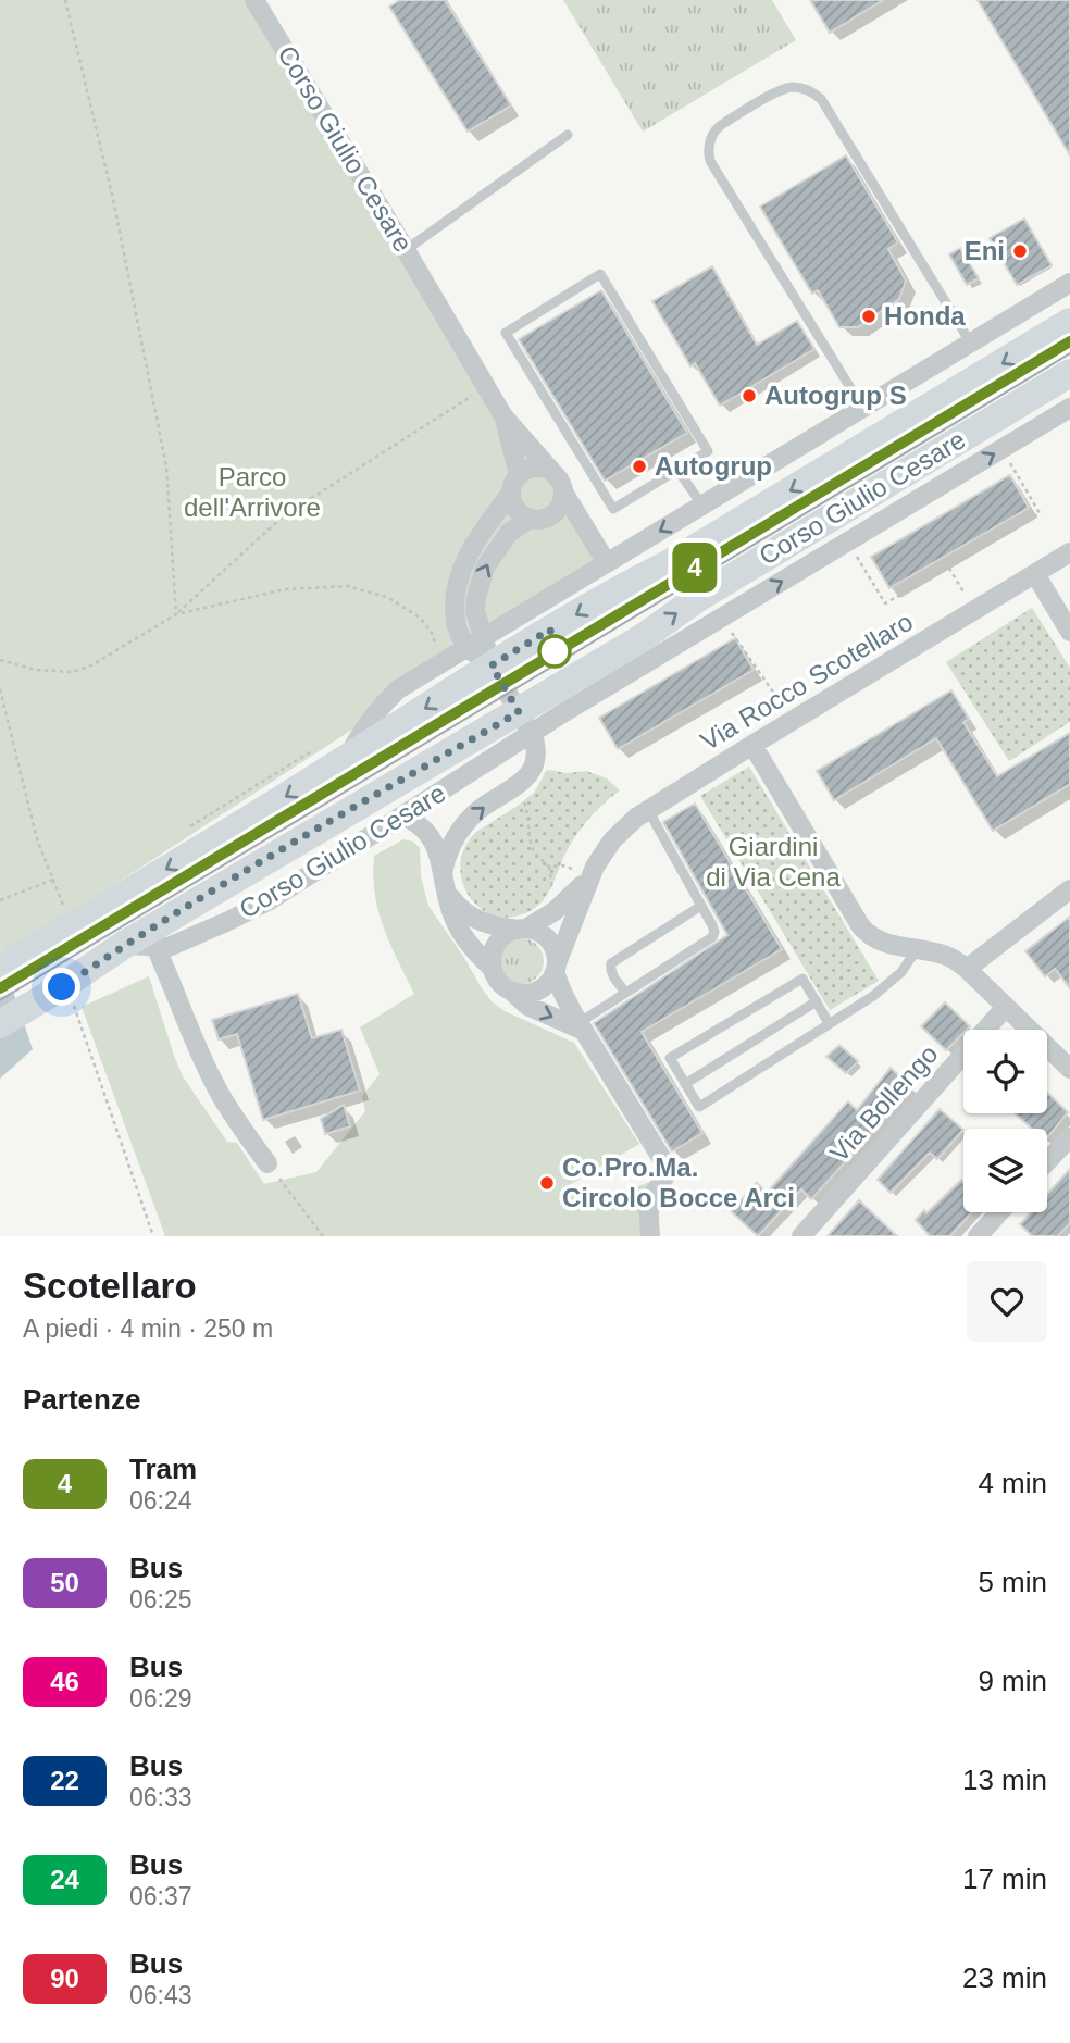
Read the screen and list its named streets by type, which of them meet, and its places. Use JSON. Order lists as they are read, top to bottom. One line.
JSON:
{"streets":{"main road":["Corso Giulio Cesare"],"street":["Via Rocco Scotellaro","Via Bollengo"]},"parks":["Parco dell'Arrivore","Giardini di Via Cena"],"places":["Eni","Honda","Autogrup S","Autogrup","Co.Pro.Ma. Circolo Bocce Arci"],"lines":["tram line 4"],"page":{"on_map":"4","heading":[["Scotellaro","A piedi · 4 min · 250 m"],"Partenze"],"list":[{"mark":"4","name":"Tram","note":"06:24","value":"4 min"},{"mark":"50","name":"Bus","note":"06:25","value":"5 min"},{"mark":"46","name":"Bus","note":"06:29","value":"9 min"},{"mark":"22","name":"Bus","note":"06:33","value":"13 min"},{"mark":"24","name":"Bus","note":"06:37","value":"17 min"},{"mark":"90","name":"Bus","note":"06:43","value":"23 min"}]}}
